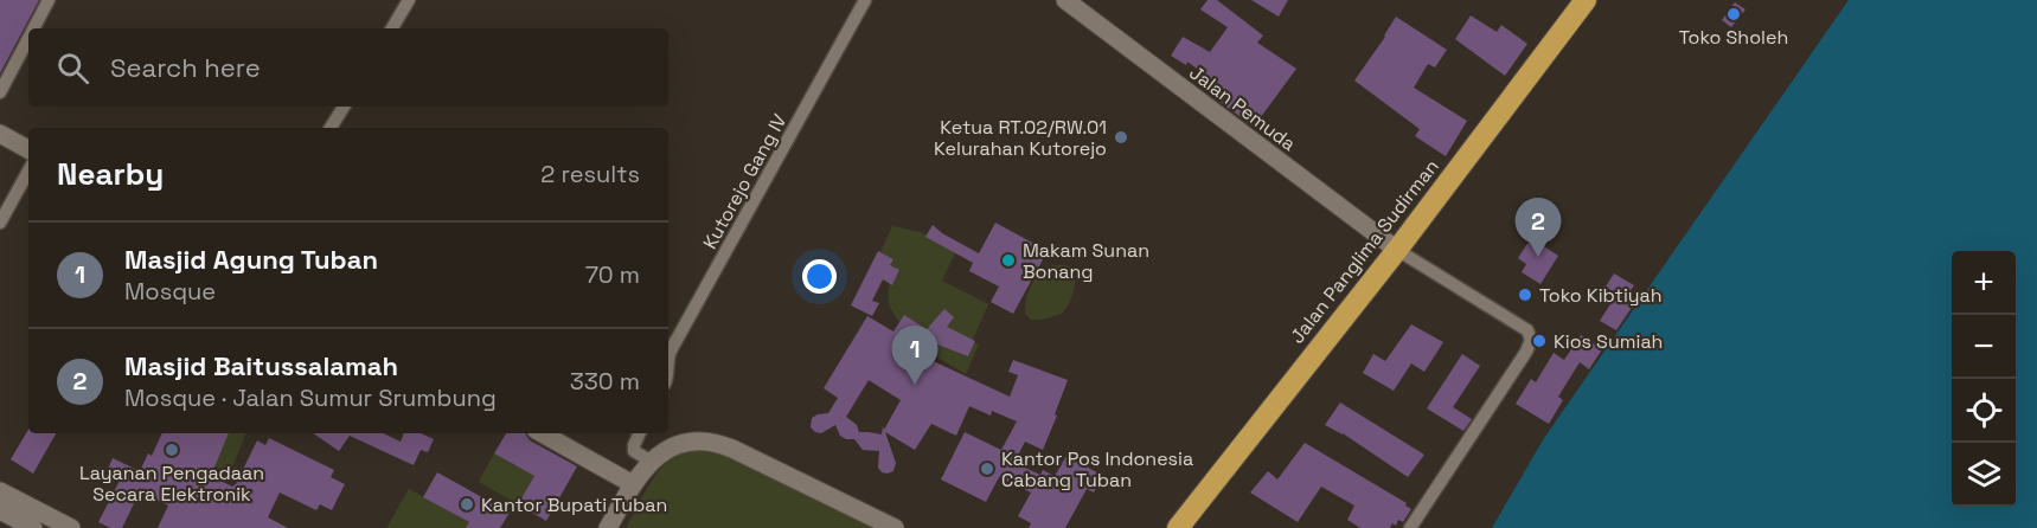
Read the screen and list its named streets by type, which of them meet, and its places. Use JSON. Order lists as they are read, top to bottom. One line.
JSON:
{"streets":{"highway":["Jalan Panglima Sudirman"],"main road":["Jalan Pemuda"],"street":["Kutorejo Gang IV"]},"crossings":[["Jalan Pemuda","Jalan Panglima Sudirman"]],"places":["Toko Sholeh","Ketua RT.02/RW.01 Kelurahan Kutorejo","Makam Sunan Bonang","Toko Kibtiyah","Kios Sumiah","Layanan Pengadaan Secara Elektronik","Kantor Pos Indonesia Cabang Tuban","Kantor Bupati Tuban"],"page":{"search":"Search here","heading":["Nearby","2 results"],"pins":["2","1"],"list":[{"mark":"1","name":"Masjid Agung Tuban","note":"Mosque","value":"70 m"},{"mark":"2","name":"Masjid Baitussalamah","note":"Mosque · Jalan Sumur Srumbung","value":"330 m"}],"map_buttons":["+","−"]}}
